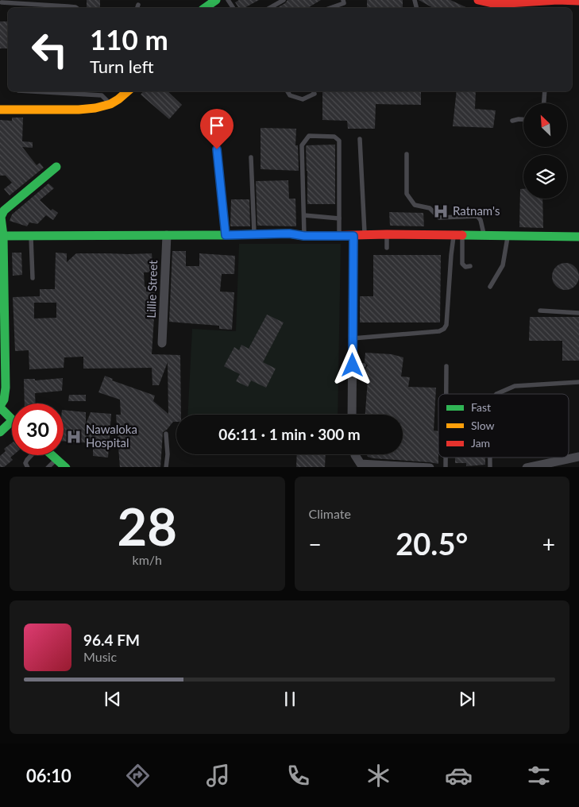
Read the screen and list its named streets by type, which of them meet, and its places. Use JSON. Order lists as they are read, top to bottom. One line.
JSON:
{"streets":{"street":["Lillie Street"]},"places":{"hospital":["Ratnam's","Nawaloka Hospital"]},"legend":["Fast","Slow","Jam"],"north":"top left","page":{"turn":["110 m","Turn left"],"limit":"30","trip":"06:11 · 1 min · 300 m","tile":[["28","km/h"],"Climate"],"heat":["−","20.5°","+"],"song":["96.4 FM","Music"],"tabs":"06:10"}}
